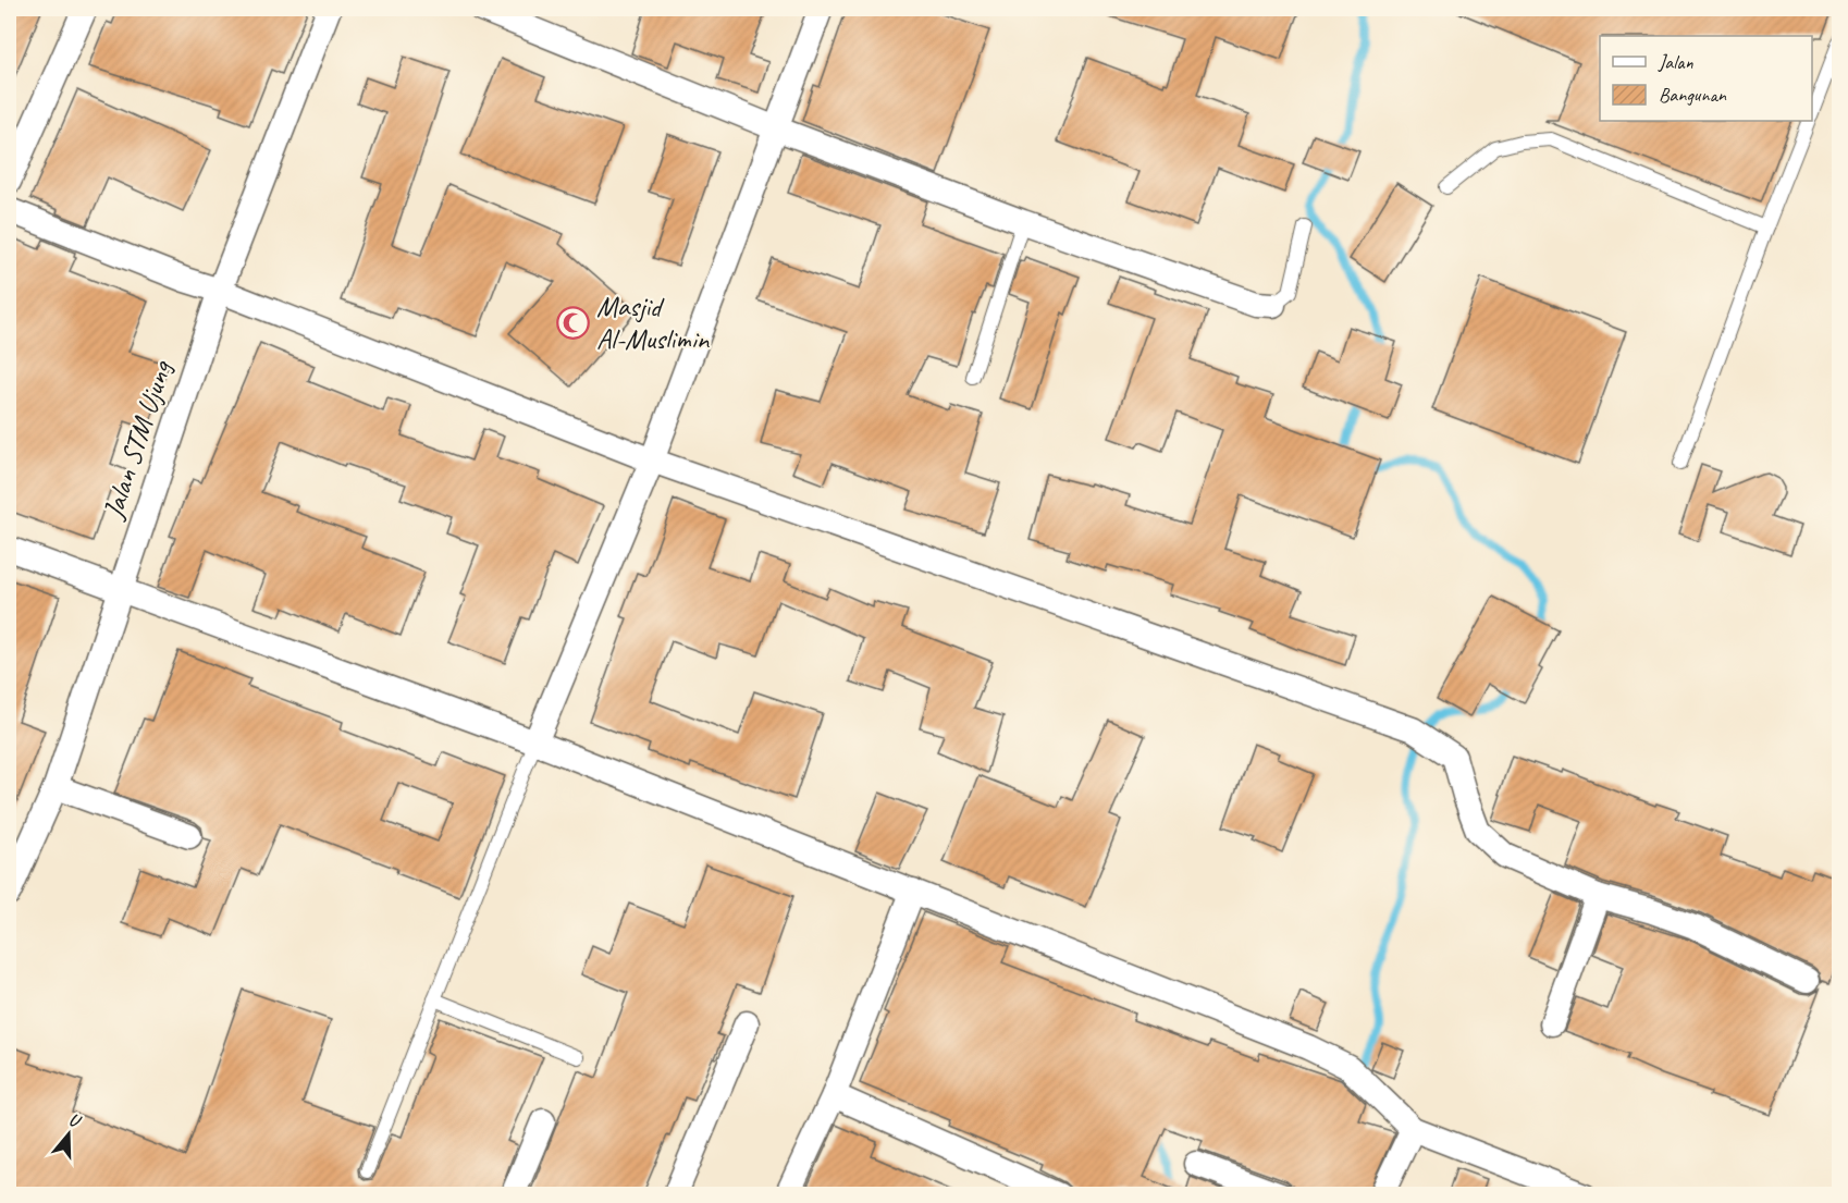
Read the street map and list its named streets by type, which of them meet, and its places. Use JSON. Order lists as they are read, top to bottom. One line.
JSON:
{"streets":{"street":["Jalan STM Ujung"]},"places":{"mosque":["Masjid Al-Muslimin"]},"legend":["Jalan","Bangunan"],"north":"top"}
